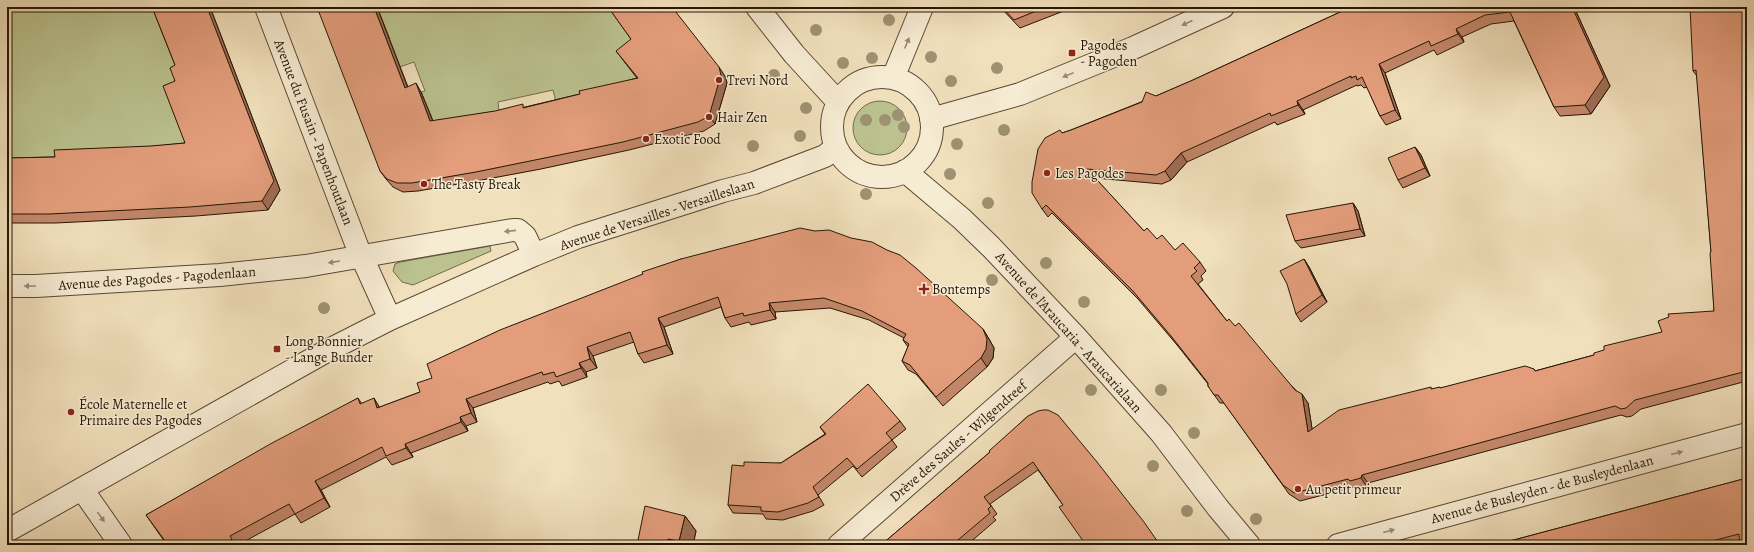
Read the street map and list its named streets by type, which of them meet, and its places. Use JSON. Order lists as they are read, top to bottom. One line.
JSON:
{"streets":{"street":["Avenue du Fusain - Papenhoutlaan","Avenue de Versailles - Versailleslaan","Avenue des Pagodes - Pagodenlaan","Avenue de l'Araucaria - Araucarialaan","Drève des Saules - Wilgendreef","Avenue de Busleyden - de Busleydenlaan"]},"crossings":[["Avenue du Fusain - Papenhoutlaan","Avenue de Versailles - Versailleslaan"],["Avenue du Fusain - Papenhoutlaan","Avenue des Pagodes - Pagodenlaan"],["Avenue de Versailles - Versailleslaan","Avenue de l'Araucaria - Araucarialaan"],["Avenue de l'Araucaria - Araucarialaan","Drève des Saules - Wilgendreef"]],"one_way":["Avenue des Pagodes - Pagodenlaan","Avenue de Busleyden - de Busleydenlaan"],"places":{"transit":["Pagodes - Pagoden","Long Bonnier - Lange Bunder"],"other":["Trevi Nord","Hair Zen","Exotic Food","Les Pagodes","The Tasty Break","École Maternelle et Primaire des Pagodes","Au petit primeur"],"health":["Bontemps"]}}
